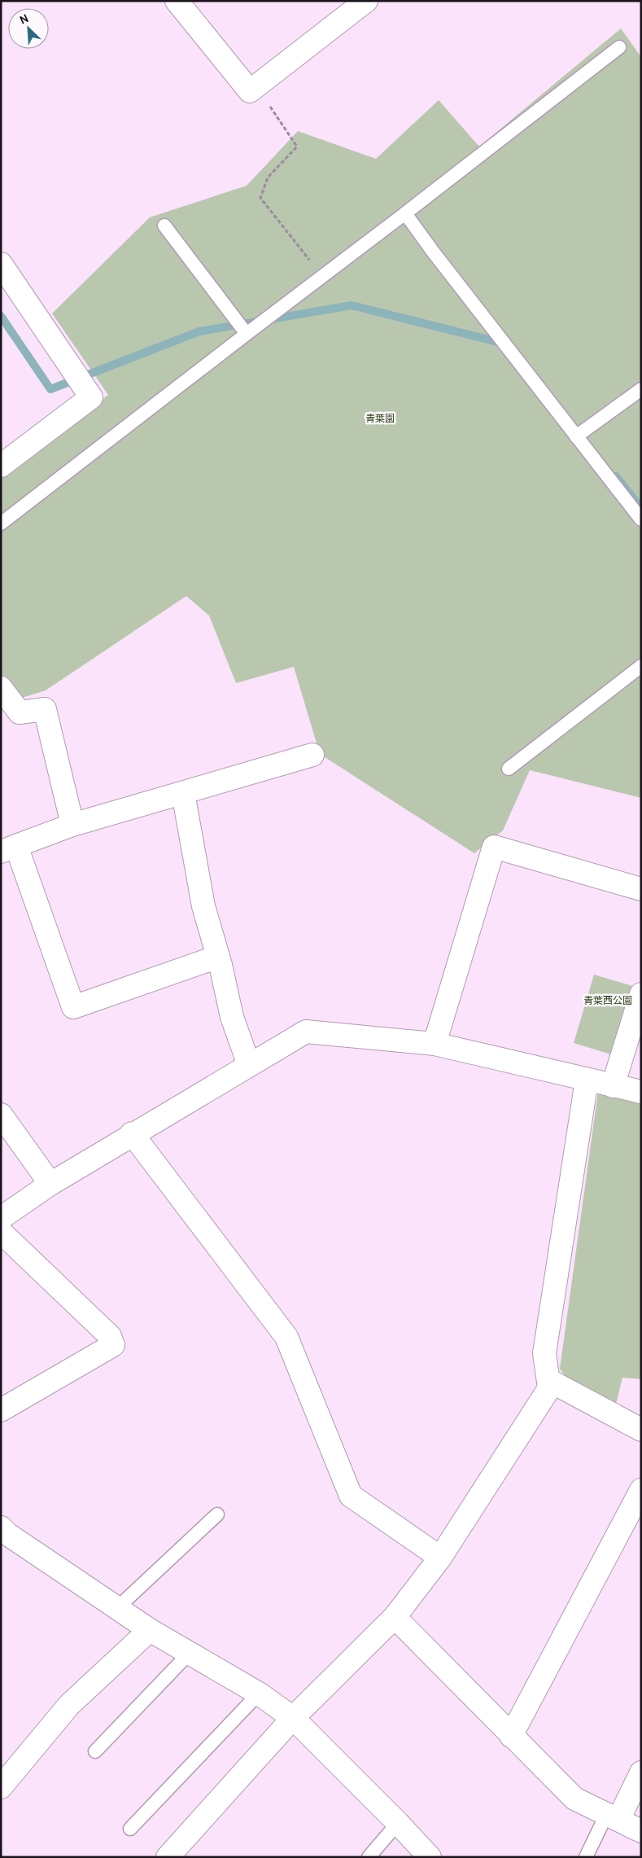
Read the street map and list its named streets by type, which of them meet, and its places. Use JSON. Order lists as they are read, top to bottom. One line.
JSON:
{"parks":["青葉園","青葉西公園"],"north":"top left"}
